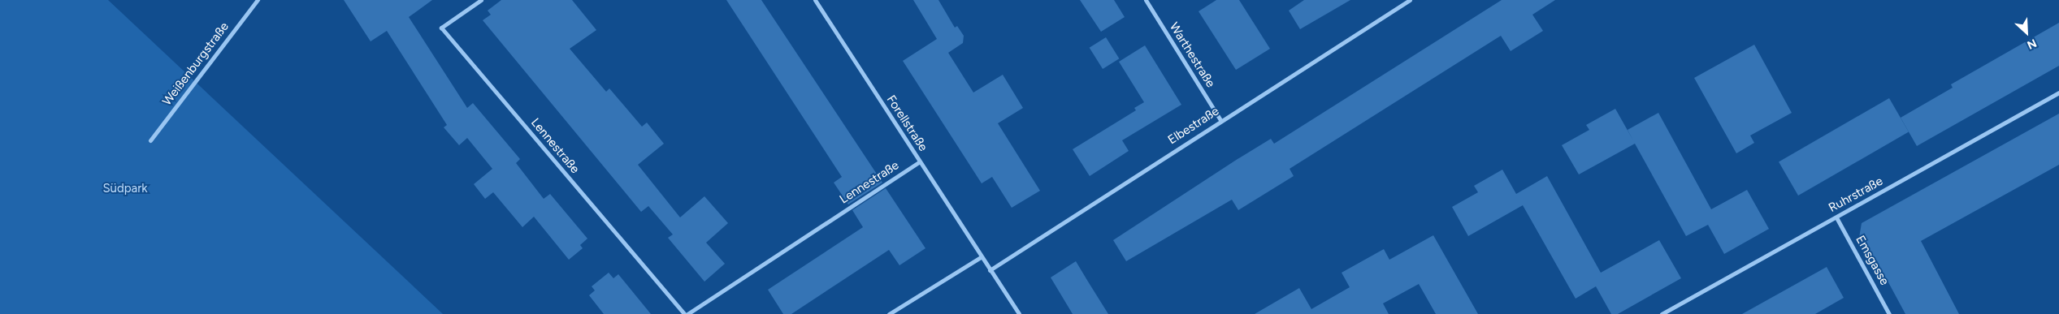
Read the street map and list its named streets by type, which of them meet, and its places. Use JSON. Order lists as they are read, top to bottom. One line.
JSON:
{"streets":{"street":["Warthestraße","Weißenburgstraße","Forellstraße","Elbestraße","Lennestraße","Ruhrstraße","Emsgasse"]},"crossings":[["Warthestraße","Elbestraße"],["Forellstraße","Elbestraße"],["Forellstraße","Lennestraße"],["Ruhrstraße","Emsgasse"]],"parks":["Südpark"],"north":"bottom right"}
